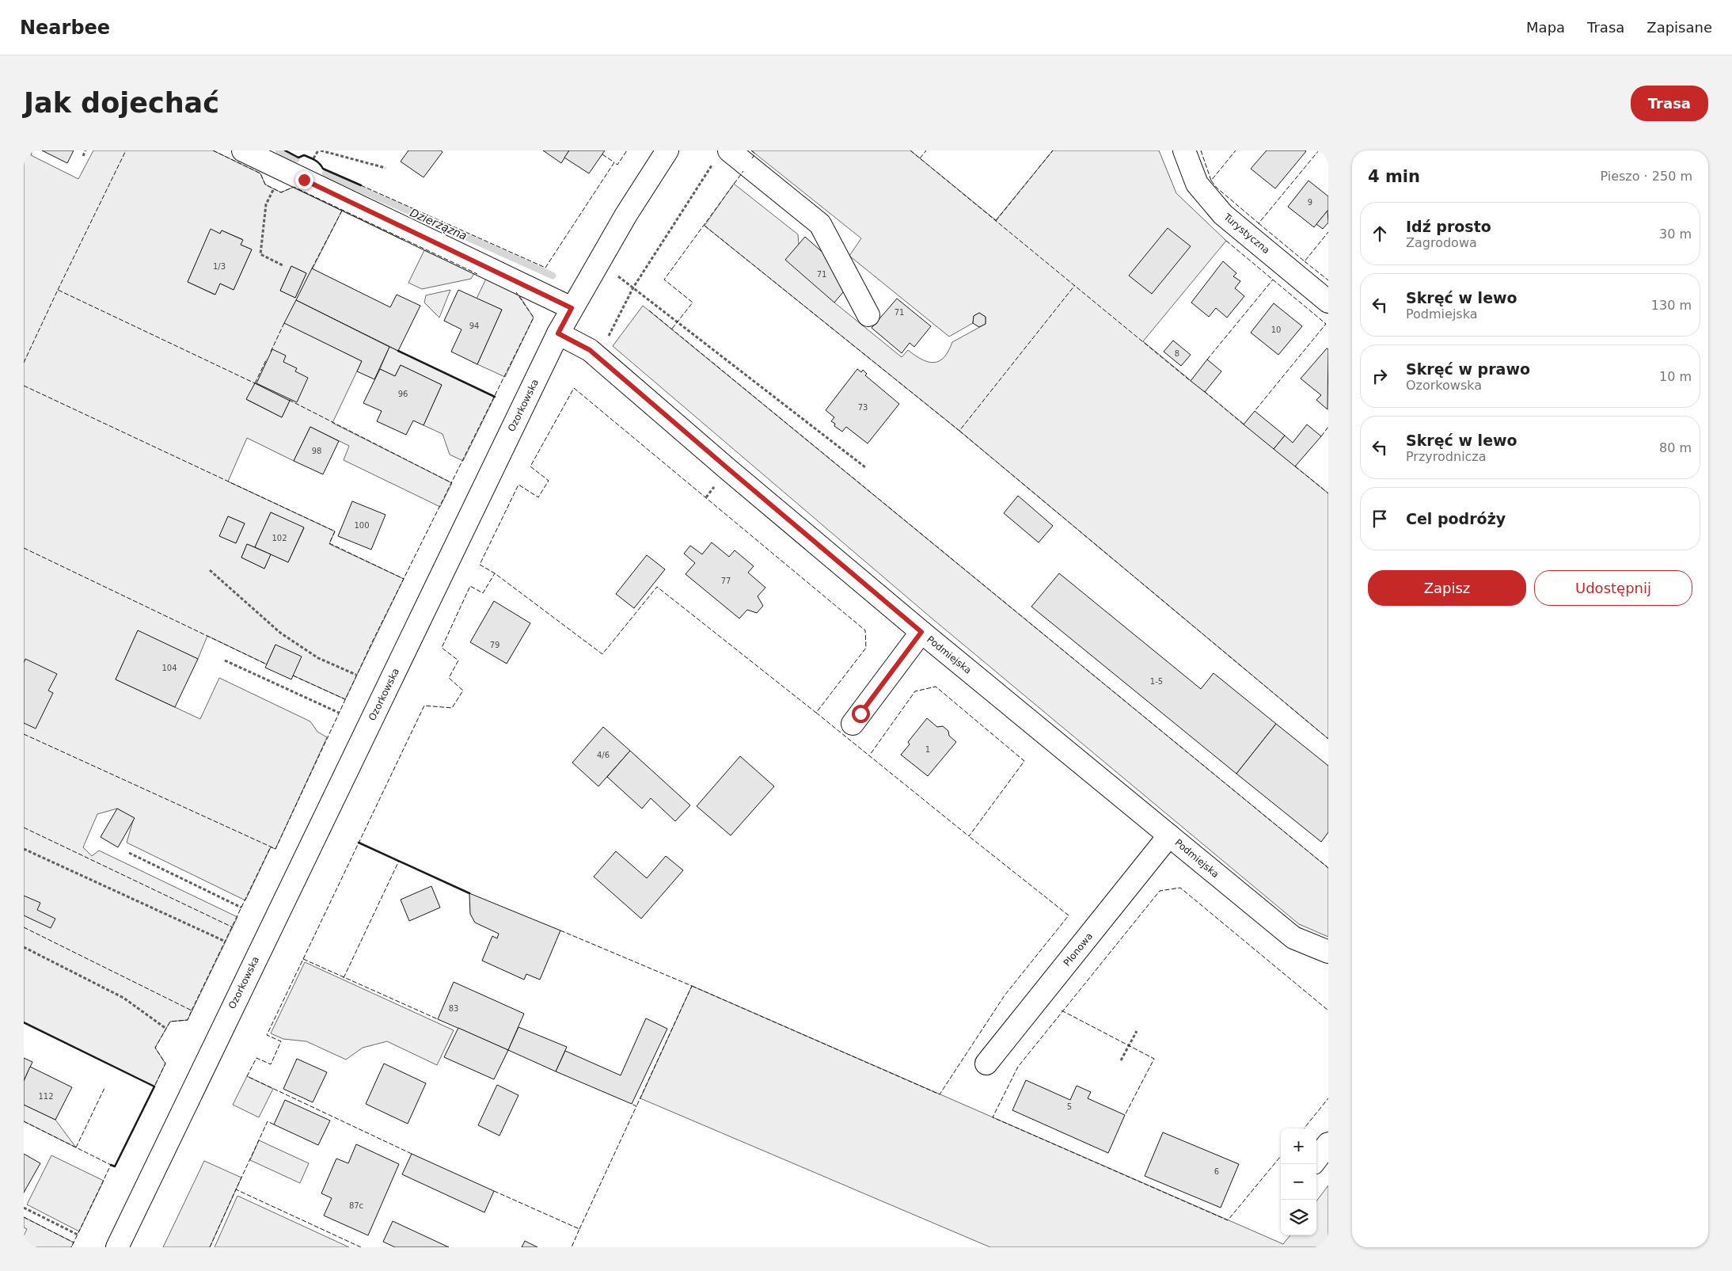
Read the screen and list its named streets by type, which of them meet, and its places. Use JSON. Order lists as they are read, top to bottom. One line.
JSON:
{"streets":{"street":["Turystyczna","Ozorkowska","Podmiejska","Plonowa"]},"crossings":[["Ozorkowska","Podmiejska"],["Podmiejska","Plonowa"]],"water":["Dzierżązna"],"house_numbers":["9","1/3","71","71","94","10","8","96","73","98","100","102","77","79","104","1-5","1","4/6","83","112","5","6","87c"],"page":{"header":"Nearbee","nav":["Mapa","Trasa","Zapisane"],"buttons":["Trasa",["Zapisz","Udostępnij"]],"title":"Jak dojechać","heading":["4 min","Pieszo · 250 m"],"list":[["Idź prosto","Zagrodowa","30 m"],["Skręć w lewo","Podmiejska","130 m"],["Skręć w prawo","Ozorkowska","10 m"],["Skręć w lewo","Przyrodnicza","80 m"],"Cel podróży"],"map_buttons":["+","−"]}}
